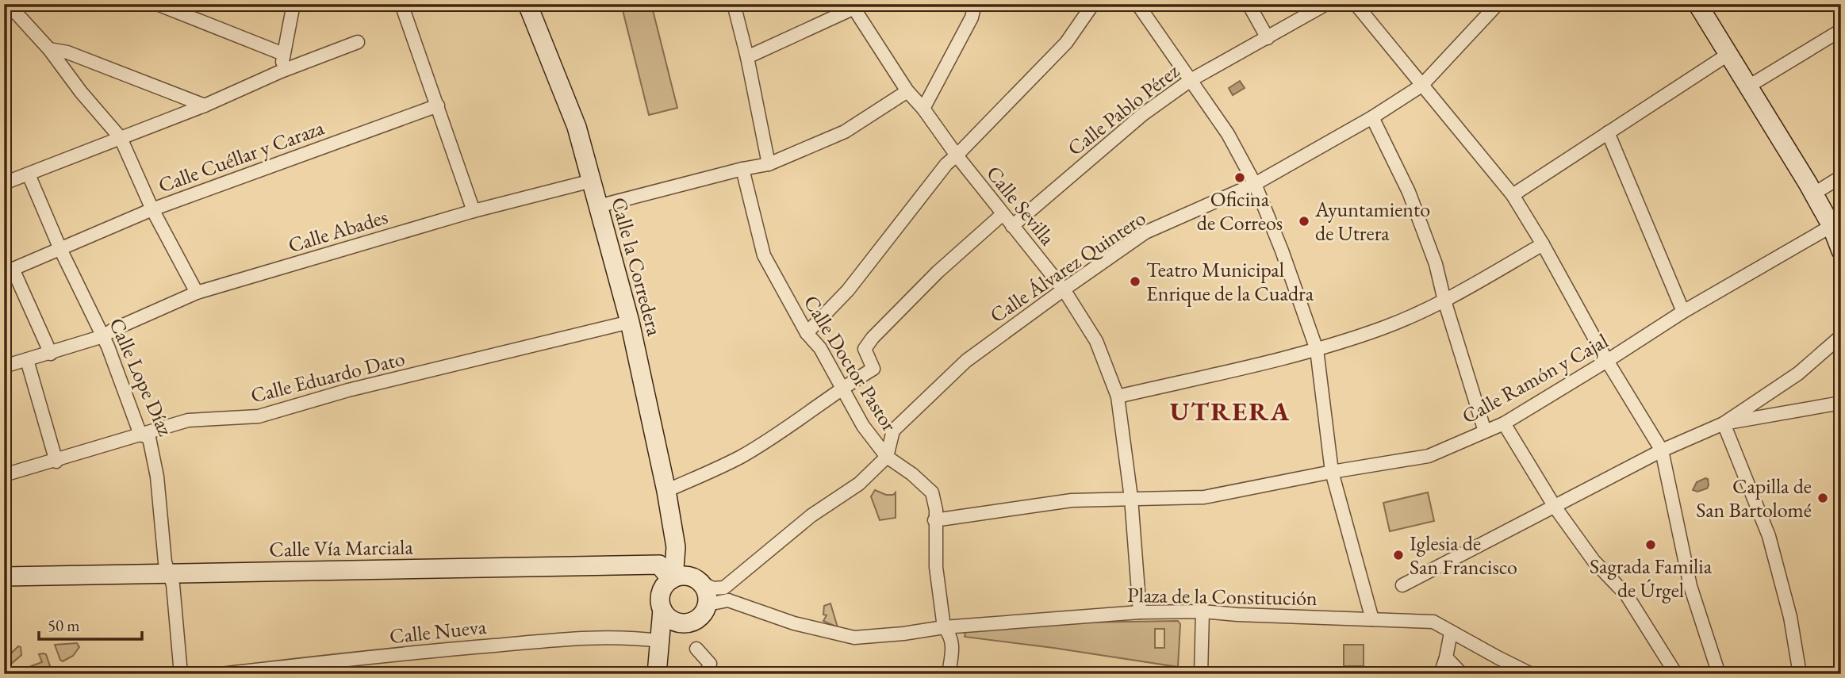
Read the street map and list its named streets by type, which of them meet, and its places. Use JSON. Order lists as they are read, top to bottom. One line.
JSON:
{"streets":{"street":["Calle Pablo Pérez","Calle Cuéllar y Caraza","Calle Sevilla","Calle Abades","Calle la Corredera","Calle Álvarez Quintero","Calle Doctor Pastor","Calle Lope Díaz","Calle Eduardo Dato","Calle Ramón y Cajal","Calle Vía Marciala","Plaza de la Constitución","Calle Nueva"]},"crossings":[["Calle Pablo Pérez","Calle Sevilla"],["Calle Cuéllar y Caraza","Calle Lope Díaz"],["Calle Sevilla","Calle Álvarez Quintero"],["Calle Sevilla","Calle Ramón y Cajal"],["Calle Sevilla","Plaza de la Constitución"],["Calle Abades","Calle la Corredera"],["Calle Abades","Calle Lope Díaz"],["Calle la Corredera","Calle Eduardo Dato"],["Calle la Corredera","Calle Vía Marciala"],["Calle Álvarez Quintero","Calle Doctor Pastor"],["Calle Doctor Pastor","Calle Ramón y Cajal"],["Calle Doctor Pastor","Plaza de la Constitución"],["Calle Lope Díaz","Calle Eduardo Dato"],["Calle Lope Díaz","Calle Vía Marciala"]],"districts":["UTRERA"],"places":["Oficina de Correos","Ayuntamiento de Utrera","Teatro Municipal Enrique de la Cuadra","Capilla de San Bartolomé","Sagrada Familia de Úrgel","Iglesia de San Francisco"],"scale_bar":"50 m"}
